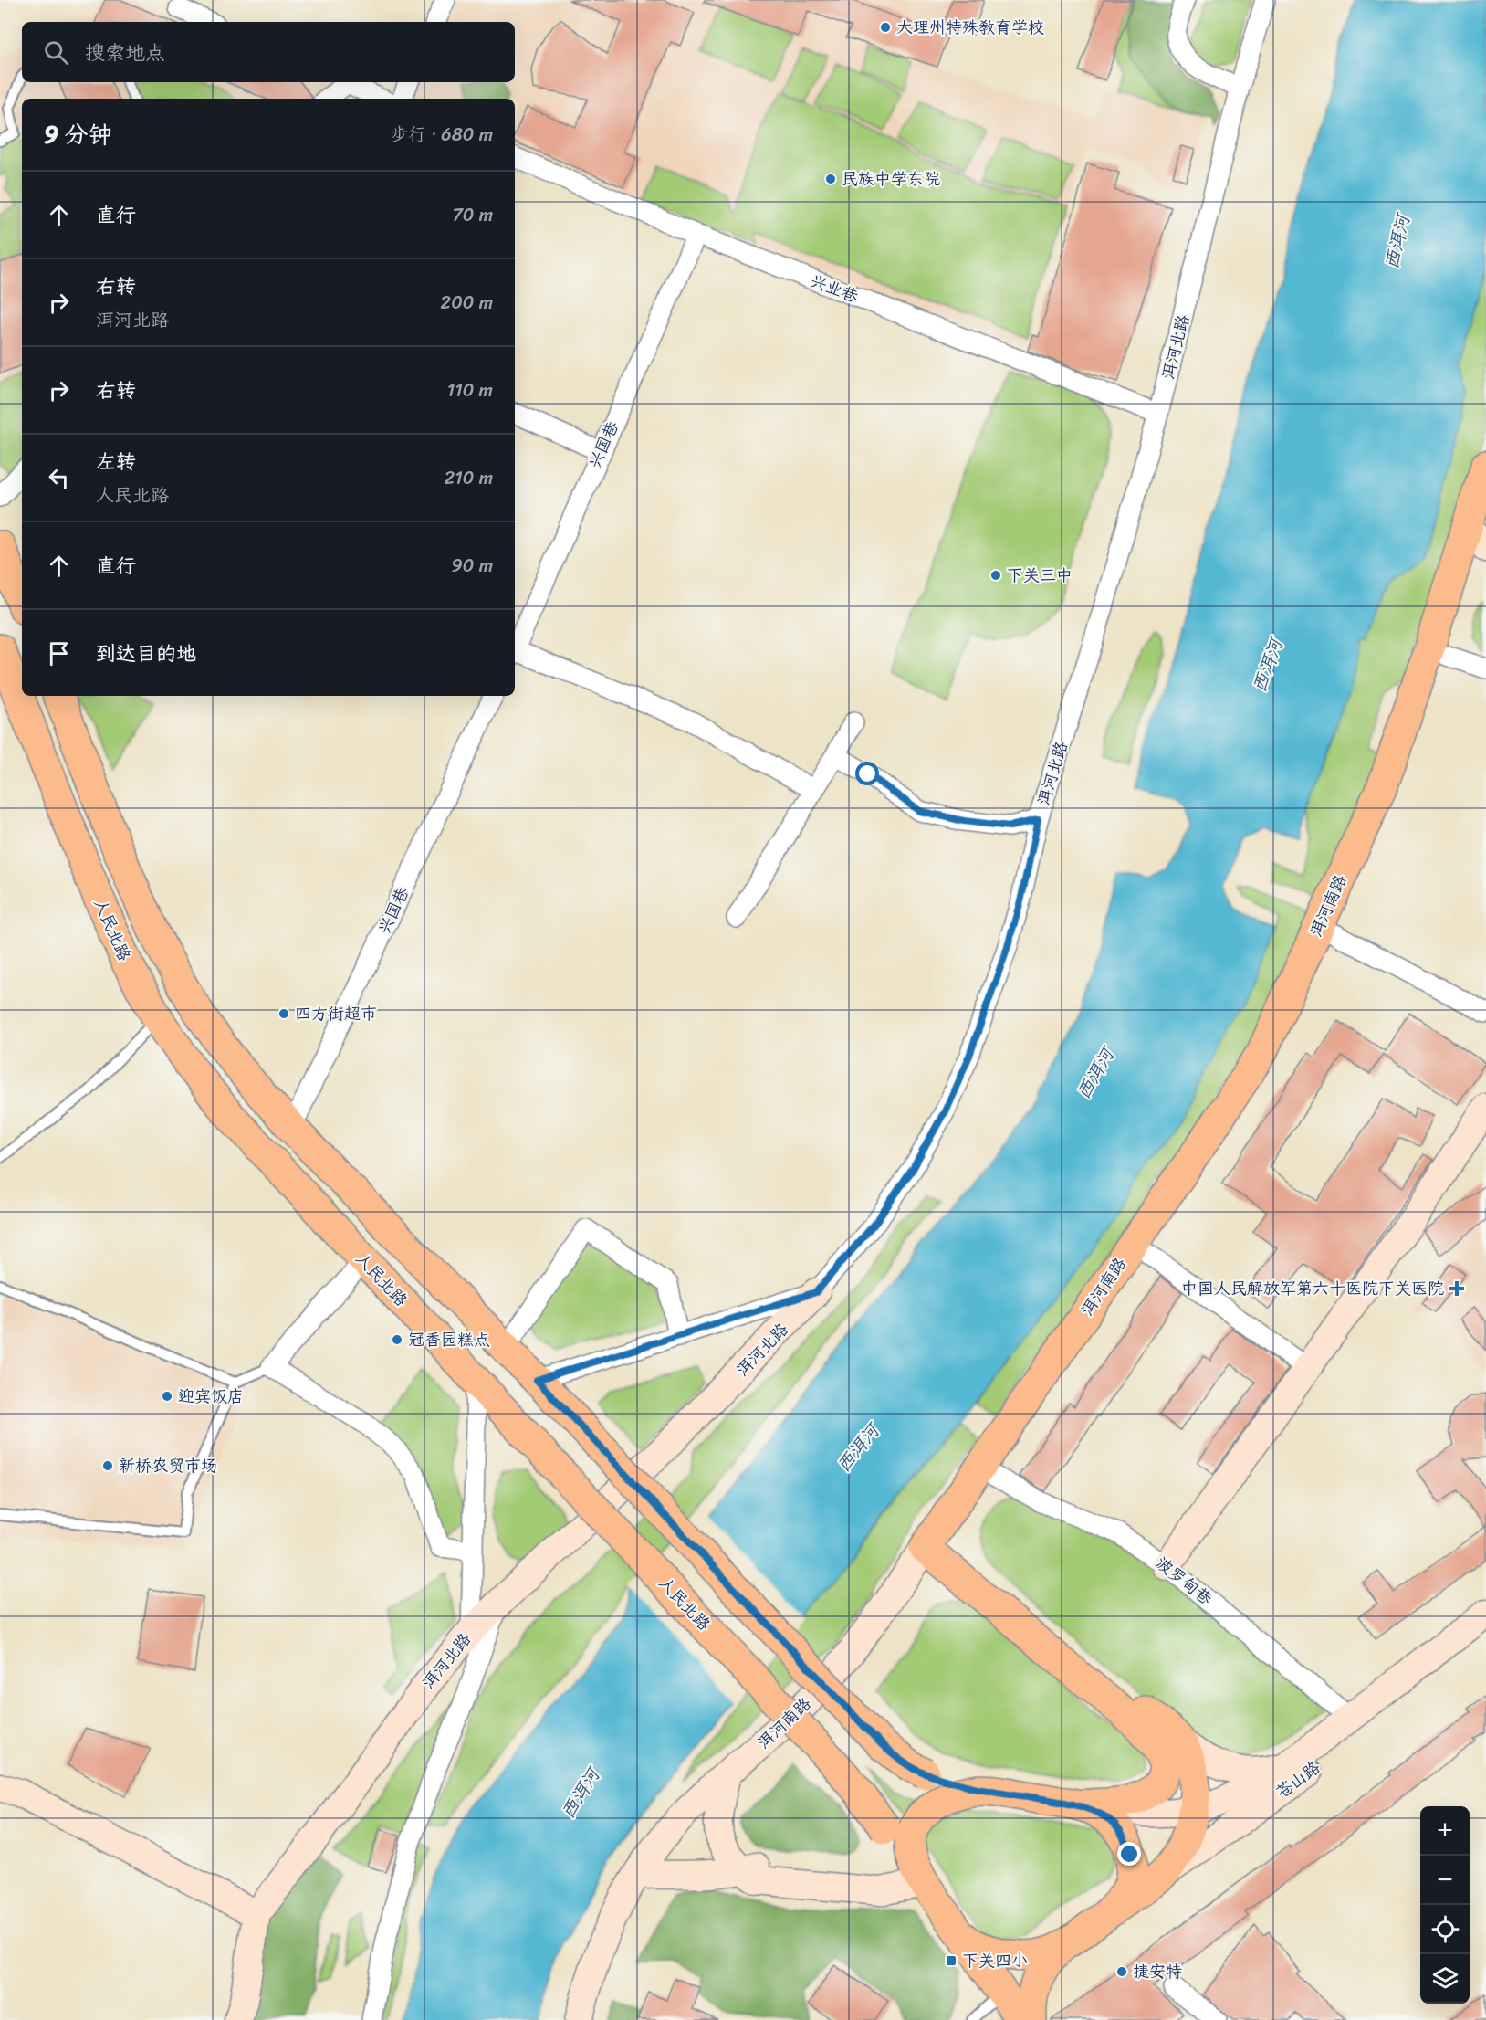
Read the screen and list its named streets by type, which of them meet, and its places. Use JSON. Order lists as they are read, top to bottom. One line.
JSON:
{"streets":{"main road":["洱河北路","洱河南路","人民北路","苍山路"],"street":["兴业巷","兴国巷","波罗甸巷"]},"crossings":[["兴业巷","洱河北路"],["兴业巷","兴国巷"],["洱河南路","波罗甸巷"],["人民北路","苍山路"],["波罗甸巷","苍山路"]],"water":["西洱河"],"places":{"other":["大理州特殊教育学校","民族中学东院","下关三中","四方街超市","冠香园糕点","迎宾饭店","新桥农贸市场","捷安特"],"health":["中国人民解放军第六十医院下关医院"],"transit":["下关四小"]},"page":{"search":"搜索地点","heading":["9 分钟","步行 · 680 m"],"list":[["直行","70 m"],["右转","洱河北路","200 m"],["右转","110 m"],["左转","人民北路","210 m"],["直行","90 m"],"到达目的地"],"map_buttons":["+","−"]}}
